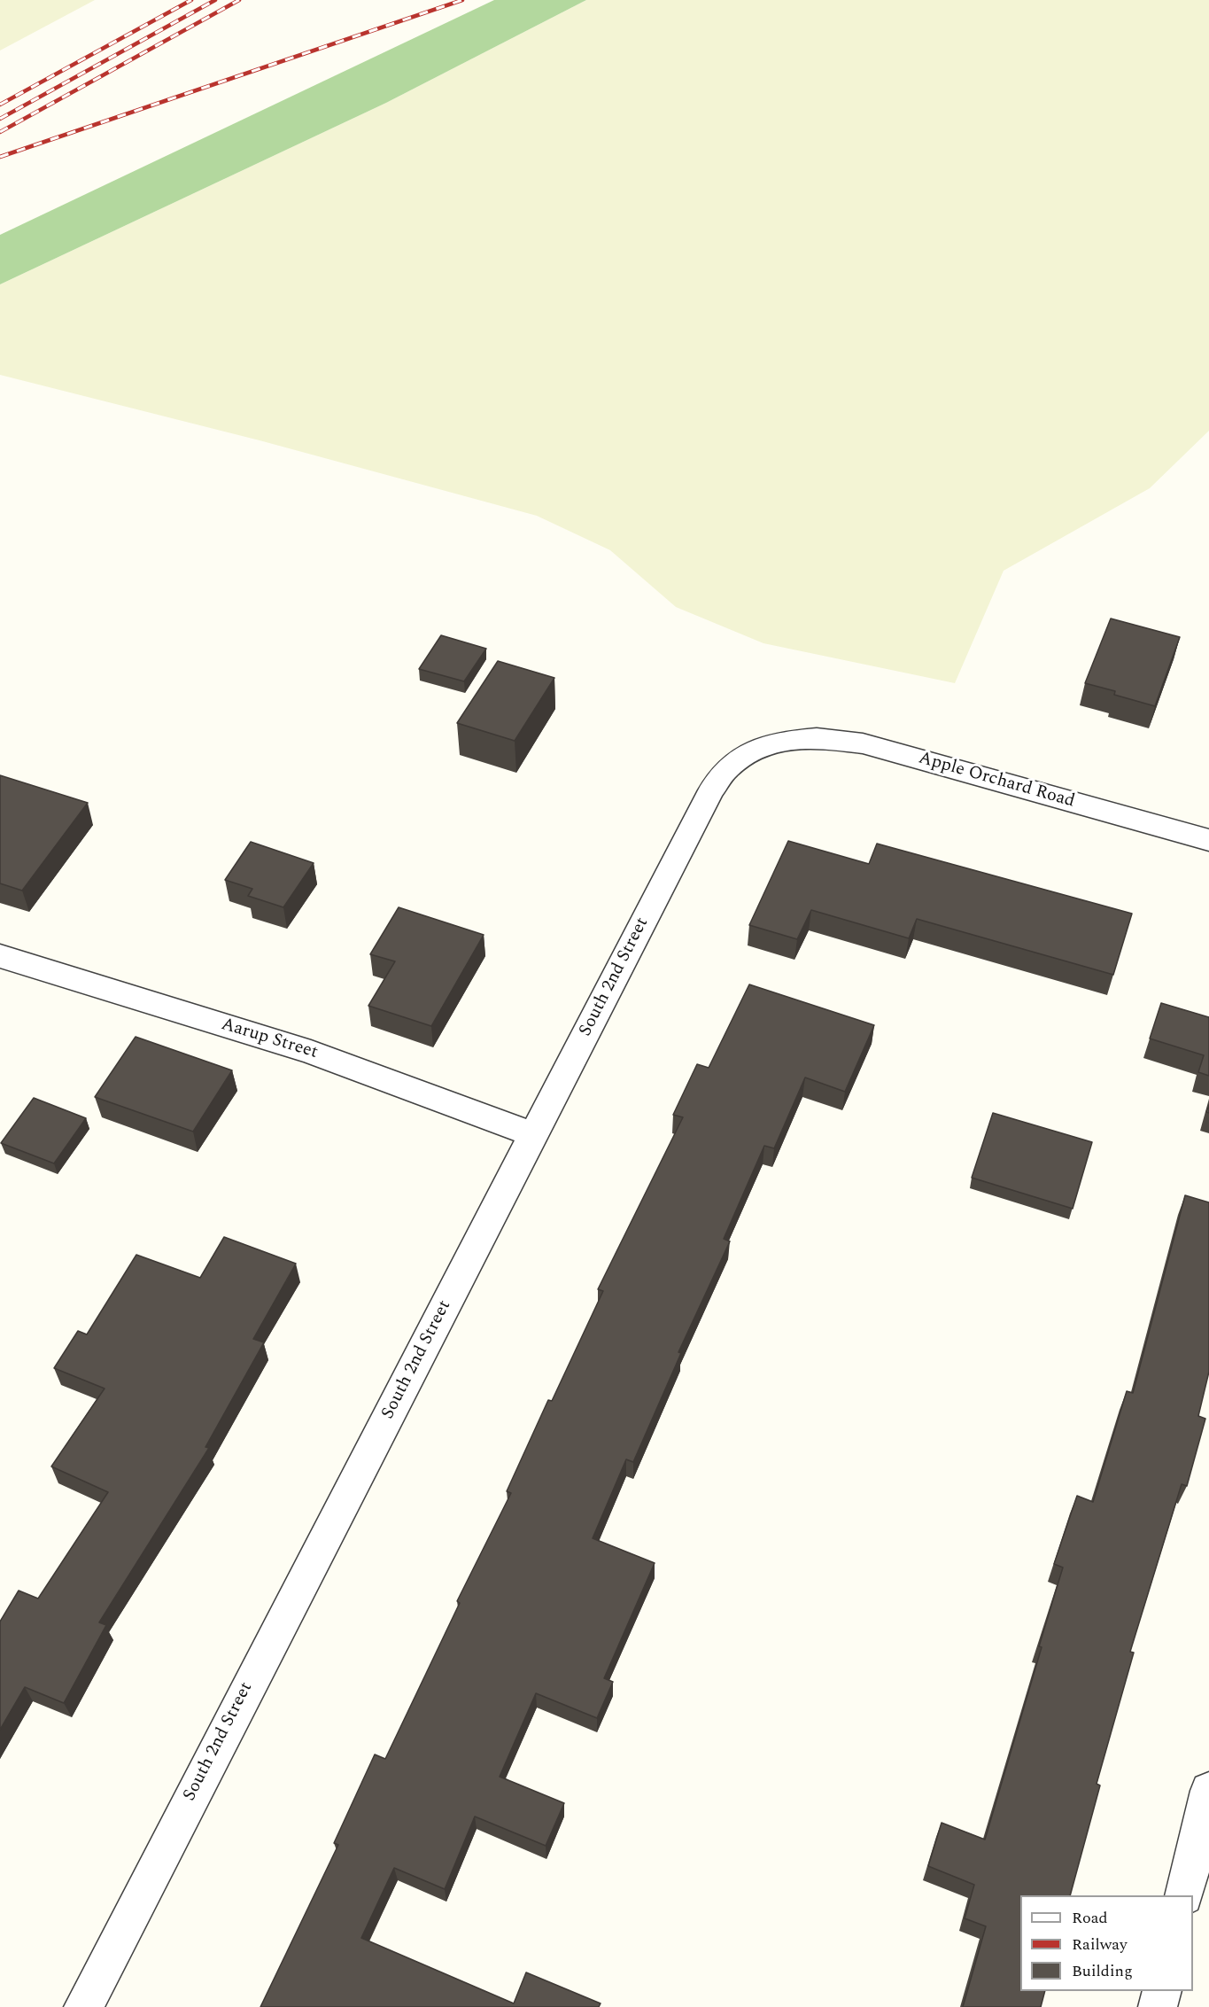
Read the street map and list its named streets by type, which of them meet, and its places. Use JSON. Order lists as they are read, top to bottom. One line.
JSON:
{"streets":{"street":["Apple Orchard Road","South 2nd Street","Aarup Street"]},"crossings":[["Apple Orchard Road","South 2nd Street"],["South 2nd Street","Aarup Street"]],"legend":["Road","Railway","Building"]}
